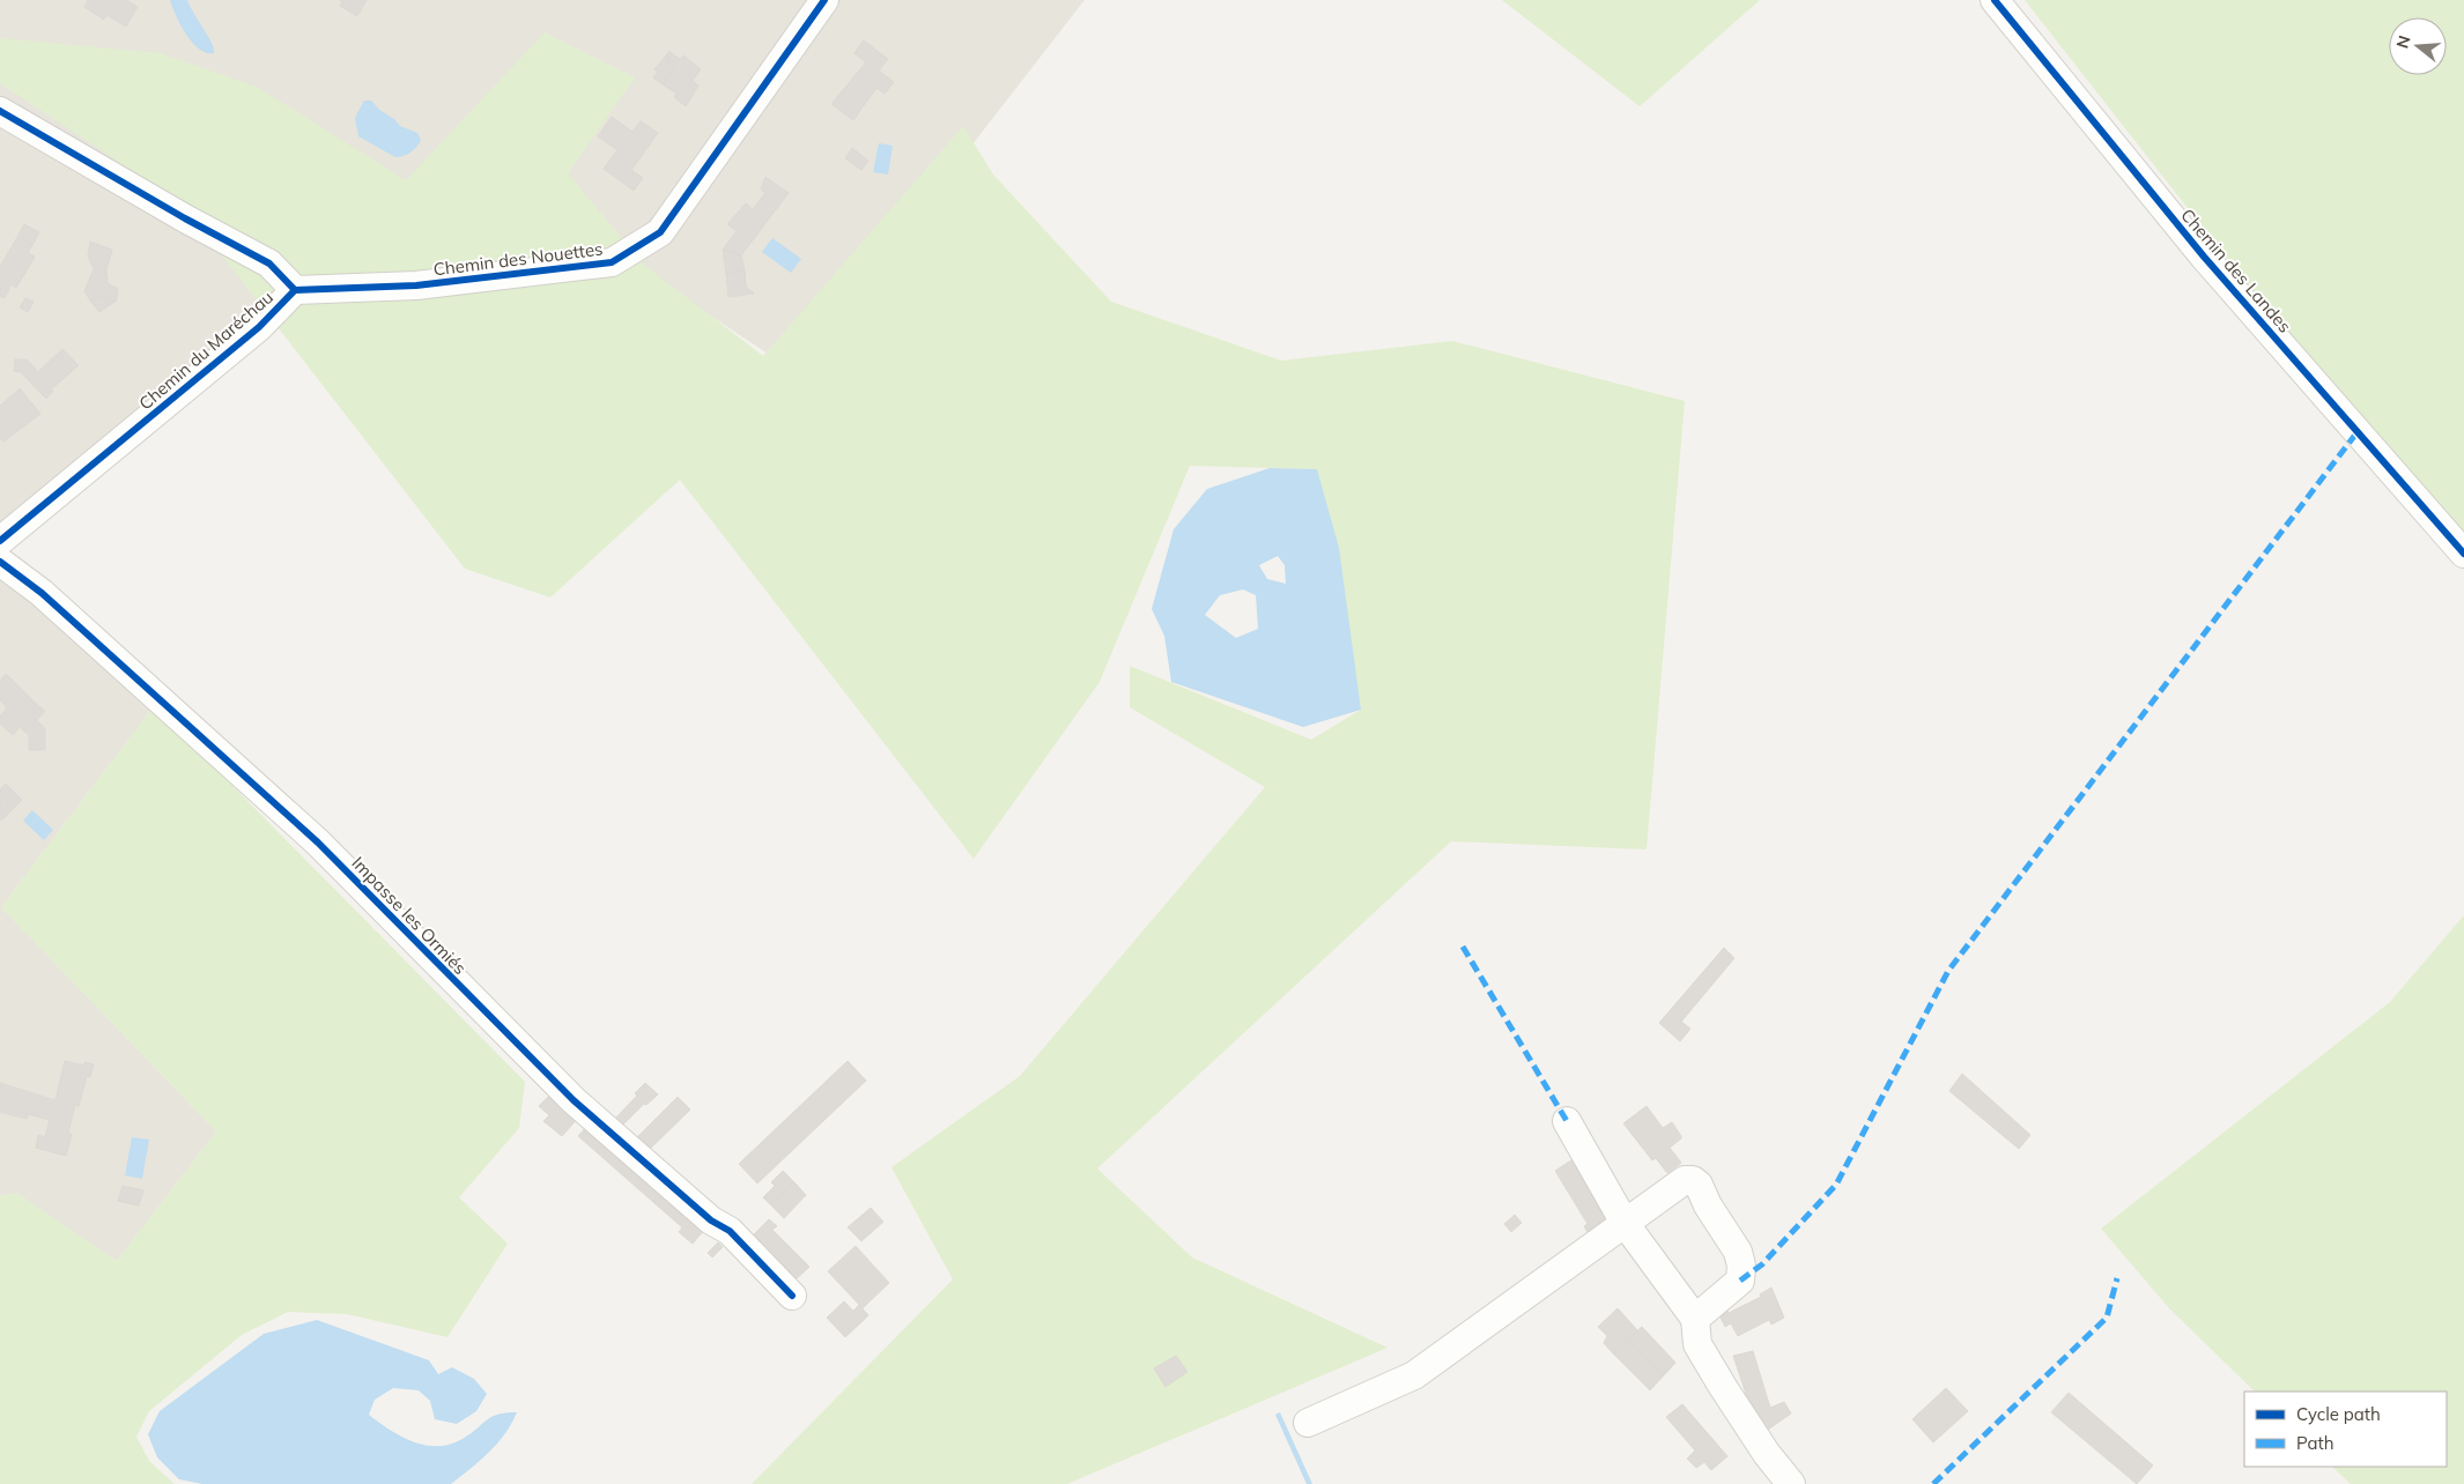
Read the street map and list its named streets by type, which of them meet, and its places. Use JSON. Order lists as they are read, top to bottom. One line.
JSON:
{"streets":{"street":["Chemin des Nouettes","Chemin des Landes","Chemin du Maréchau","Impasse les Ormiés"]},"crossings":[["Chemin des Nouettes","Chemin du Maréchau"]],"legend":["Cycle path","Path"],"north":"left"}
